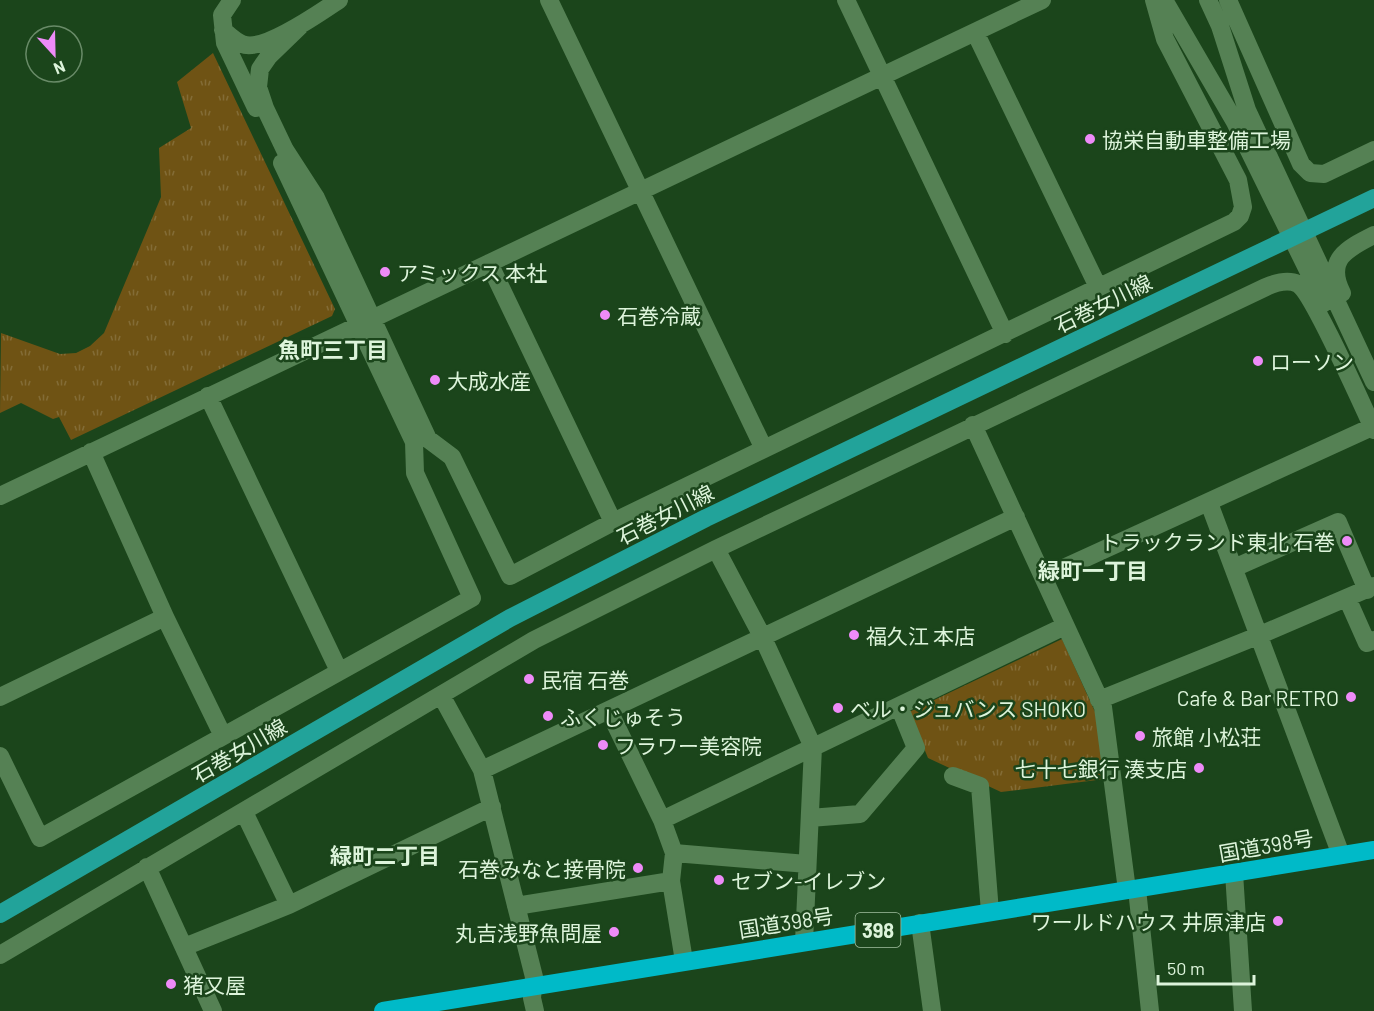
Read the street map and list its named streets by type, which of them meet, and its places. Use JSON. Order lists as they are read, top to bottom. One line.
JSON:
{"streets":{"highway":["国道398号","398"],"main road":["石巻女川線"]},"districts":["魚町三丁目","緑町一丁目","緑町二丁目"],"places":["協栄自動車整備工場","アミックス 本社","石巻冷蔵","ローソン","大成水産","トラックランド東北 石巻","福久江 本店","民宿 石巻","Cafe & Bar RETRO","ベル・ジュバンス SHOKO","ふくじゅそう","旅館 小松荘","フラワー美容院","七十七銀行 湊支店","石巻みなと接骨院","セブン-イレブン","ワールドハウス 井原津店","丸吉浅野魚問屋","猪又屋"],"scale_bar":"50 m","north":"bottom"}
